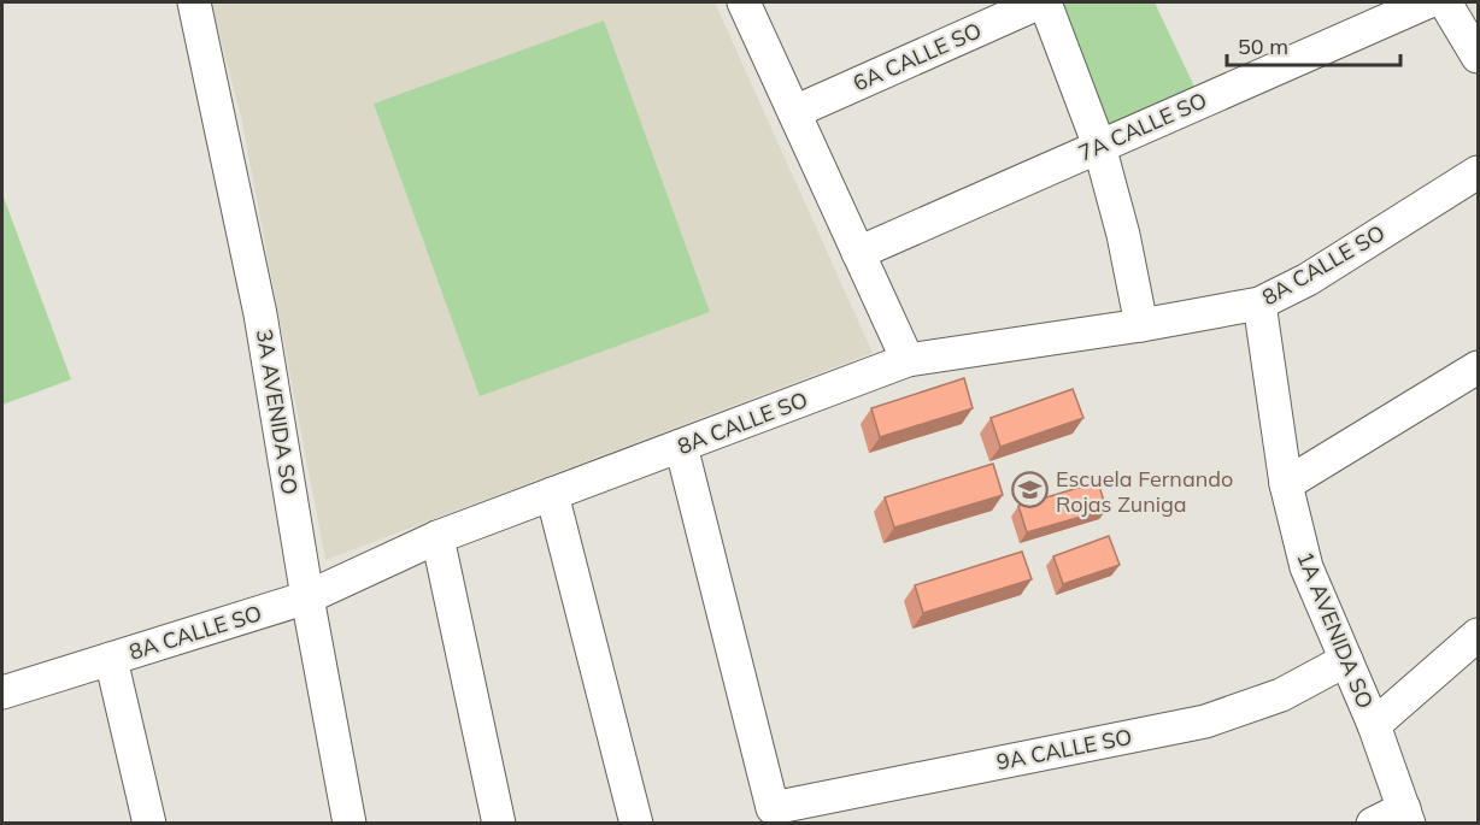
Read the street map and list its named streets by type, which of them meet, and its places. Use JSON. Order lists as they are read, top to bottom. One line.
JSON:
{"streets":{"street":["6A CALLE SO","7A CALLE SO","8A CALLE SO","3A AVENIDA SO","1A AVENIDA SO","9A CALLE SO"]},"crossings":[["8A CALLE SO","3A AVENIDA SO"],["8A CALLE SO","1A AVENIDA SO"],["8A CALLE SO","9A CALLE SO"],["1A AVENIDA SO","9A CALLE SO"]],"places":{"school or university":["Escuela Fernando Rojas Zuniga"]},"scale_bar":"50 m"}
